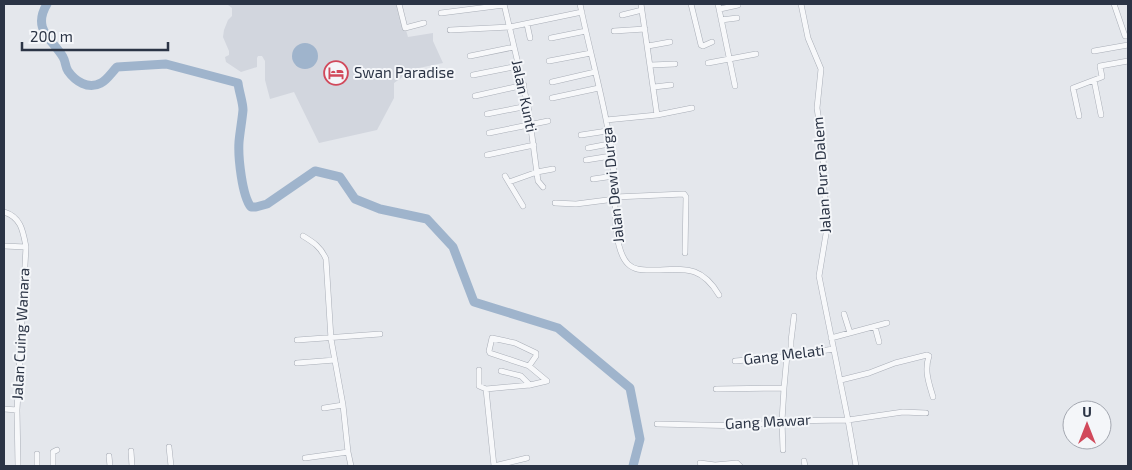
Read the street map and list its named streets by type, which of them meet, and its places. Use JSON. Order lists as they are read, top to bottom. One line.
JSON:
{"streets":{"street":["Jalan Kunti","Jalan Pura Dalem","Jalan Dewi Durga","Jalan Cuing Wanara","Gang Melati","Gang Mawar"]},"crossings":[["Jalan Pura Dalem","Gang Melati"],["Jalan Pura Dalem","Gang Mawar"]],"places":{"hotel":["Swan Paradise"]},"scale_bar":"200 m","north":"top"}
